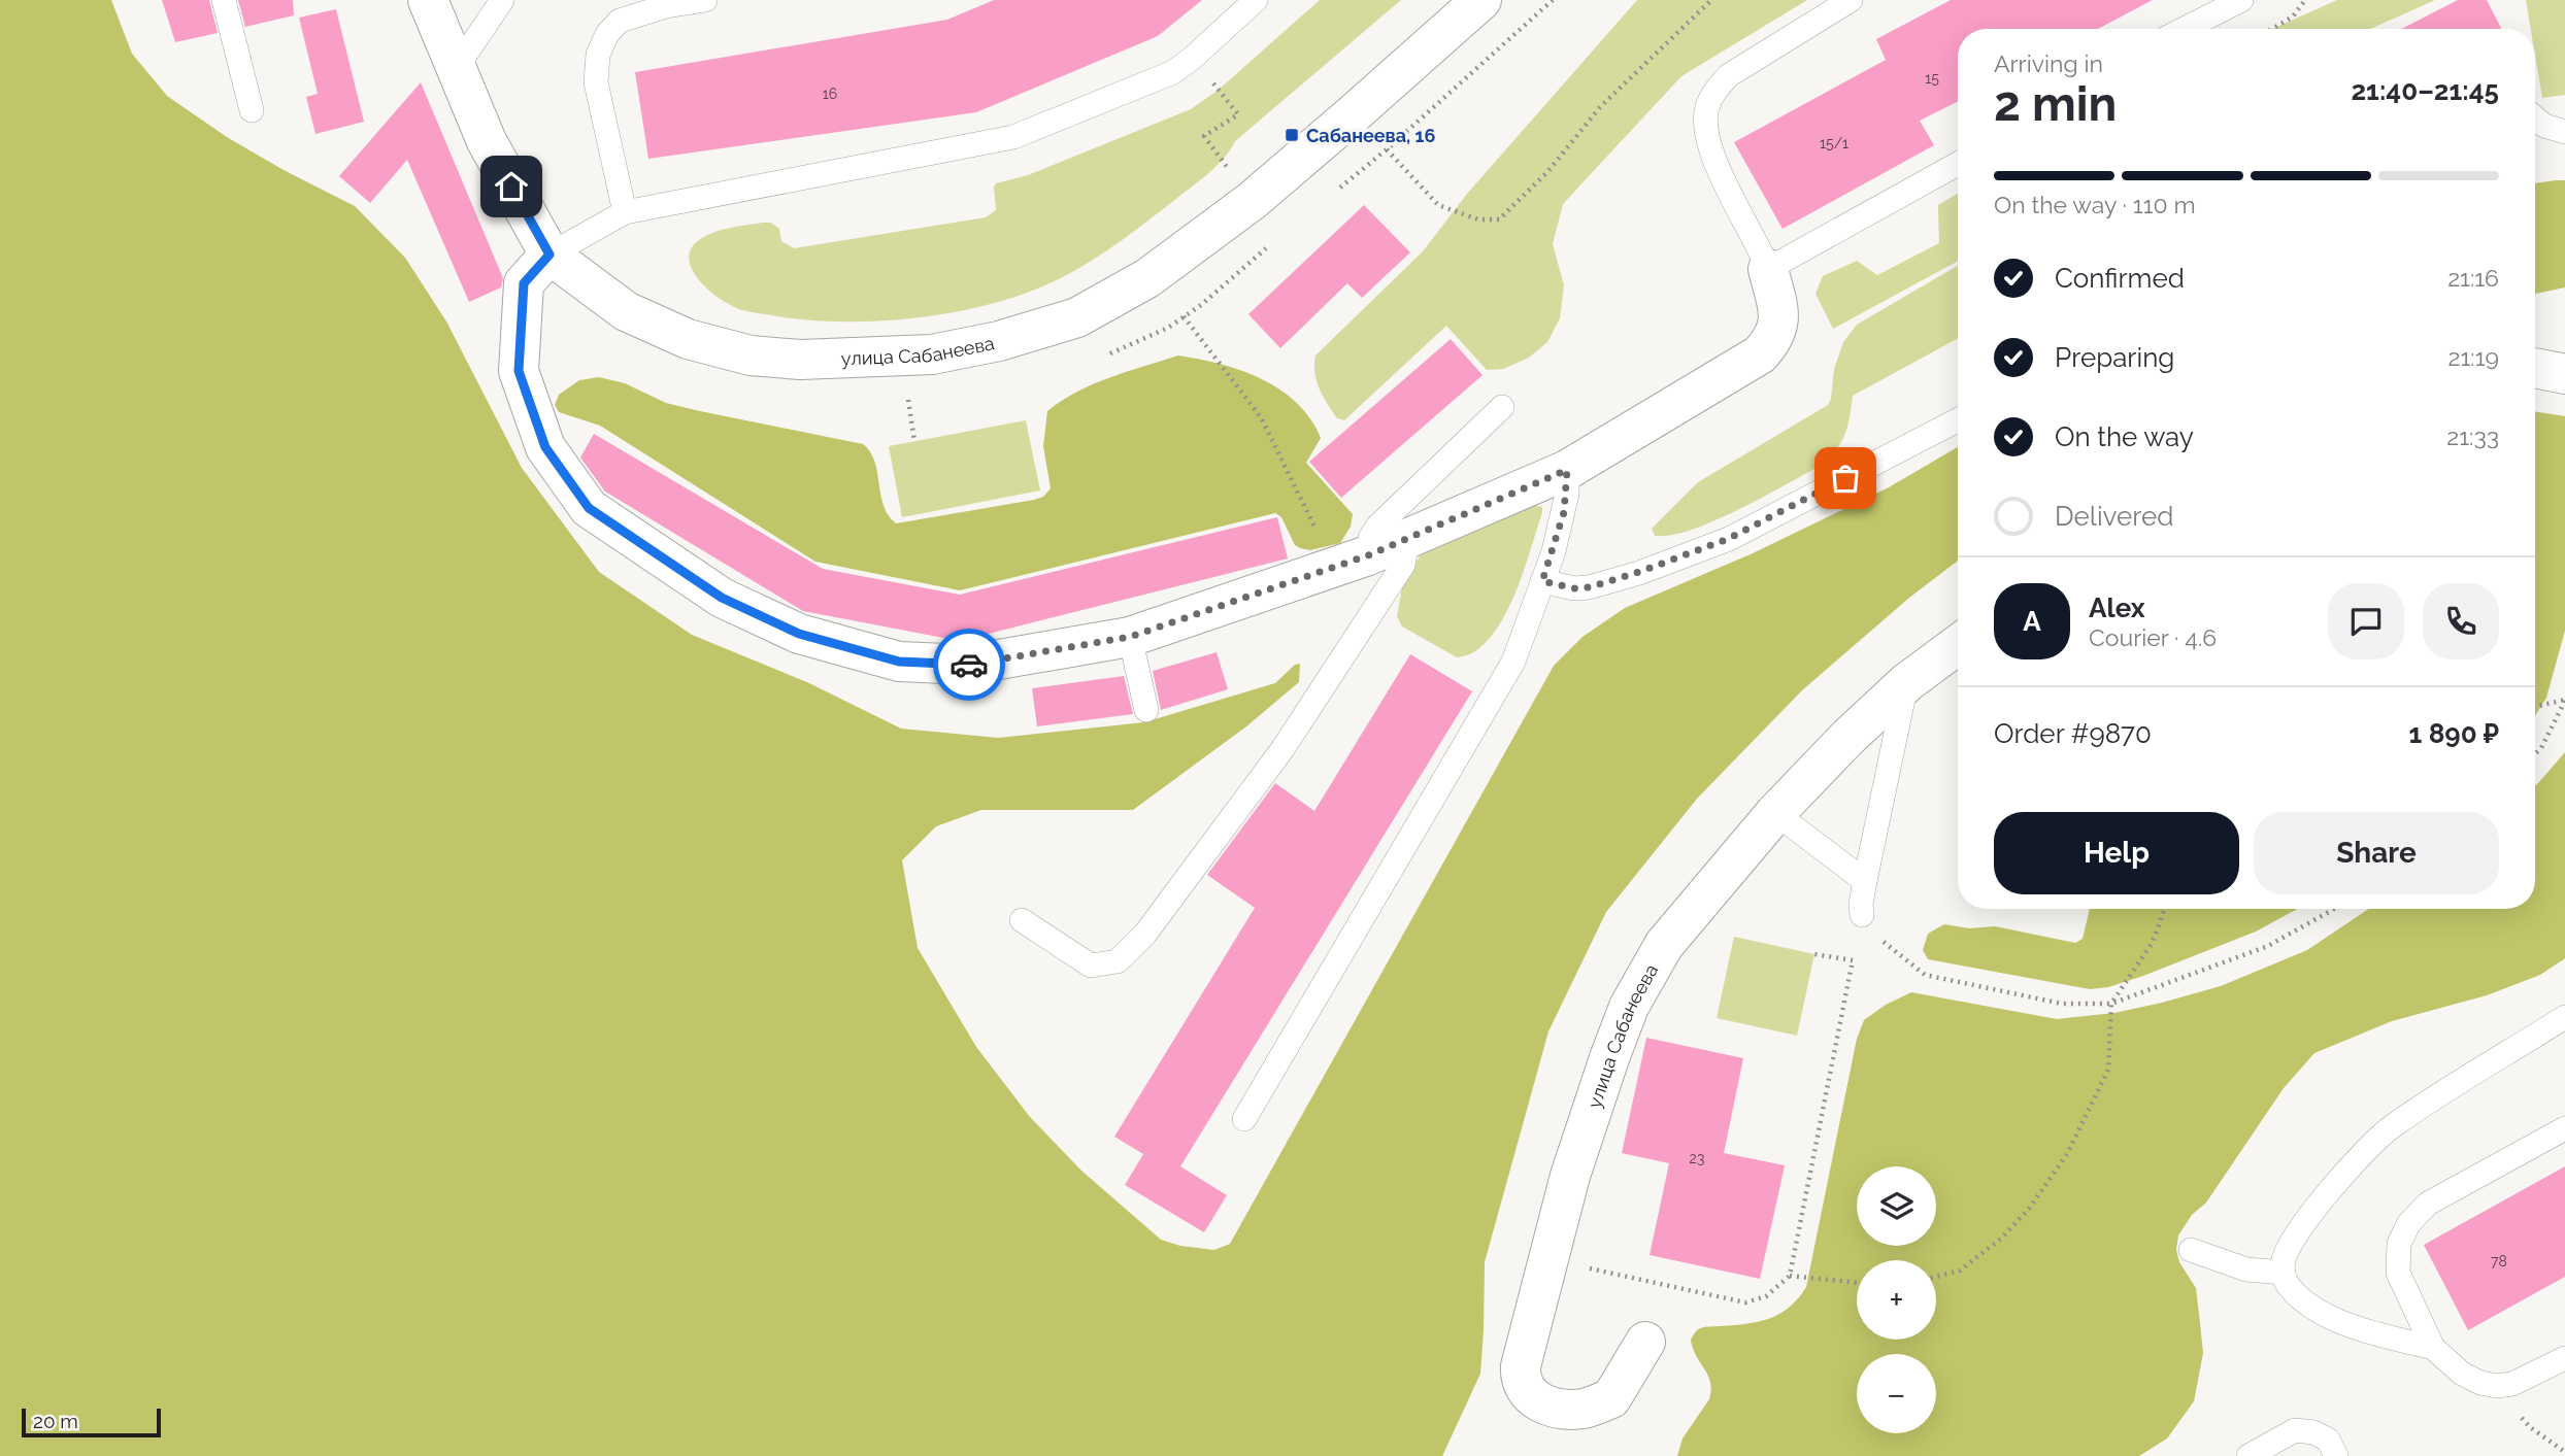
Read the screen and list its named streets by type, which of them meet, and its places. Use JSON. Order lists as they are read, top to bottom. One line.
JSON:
{"streets":{"street":["улица Сабанеева"]},"places":{"transit":["Сабанеева, 16"]},"house_numbers":["15","16","15/1","23","78"],"scale_bar":"20 m","page":{"heading":["2 min","Arriving in","21:40–21:45"],"panel":["Alex","Courier · 4.6","Order #9870","1 890 ₽"],"bar":"On the way · 110 m","list":[["Confirmed","21:16"],["Preparing","21:19"],["On the way","21:33"],"Delivered"],"round":"A","buttons":["Help","Share"],"map_buttons":["+","−"],"scale":"20 m"}}
